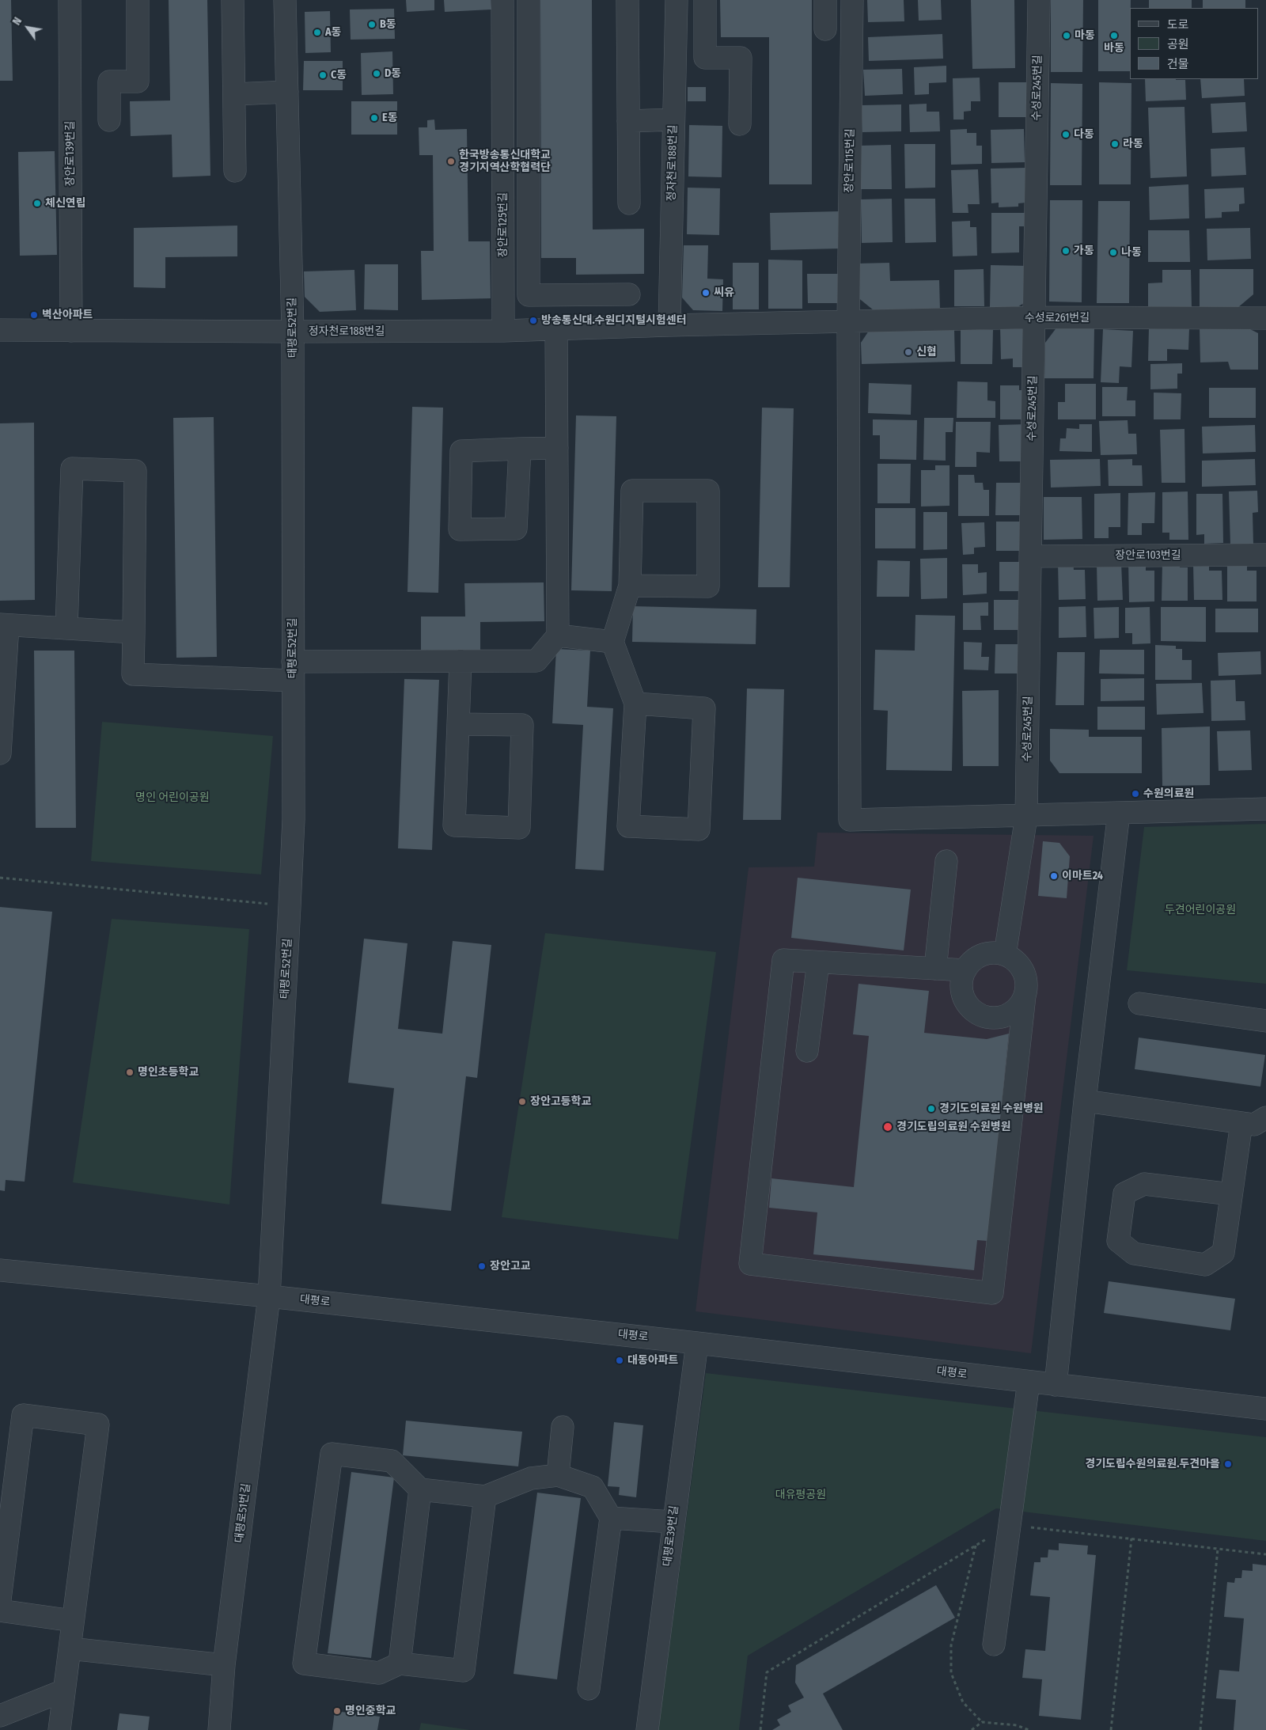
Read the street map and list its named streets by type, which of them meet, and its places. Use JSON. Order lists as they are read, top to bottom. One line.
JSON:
{"streets":{"street":["수성로245번길","장안로139번길","장안로115번길","정자천로188번길","장안로125번길","수성로261번길","태평로52번길","장안로103번길","대평로","대평로51번길","대평로39번길"]},"crossings":[["수성로245번길","수성로261번길"],["수성로245번길","장안로103번길"],["장안로139번길","정자천로188번길"],["장안로115번길","정자천로188번길"],["장안로115번길","수성로261번길"],["정자천로188번길","장안로125번길"],["정자천로188번길","수성로261번길"],["정자천로188번길","태평로52번길"],["태평로52번길","대평로"],["태평로52번길","대평로51번길"],["대평로","대평로51번길"],["대평로","대평로39번길"]],"parks":["명인 어린이공원","두견어린이공원","대유평공원"],"places":["B동","A동","마동","바동","D동","C동","E동","다동","라동","한국방송통신대학교 경기지역산학협력단","체신연립","가동","나동","씨유","벽산아파트","방송통신대.수원디지털시험센터","신협","수원의료원","이마트24","명인초등학교","장안고등학교","경기도의료원 수원병원","경기도립의료원 수원병원","장안고교","대동아파트","경기도립수원의료원.두견마을","명인중학교"],"legend":["도로","공원","건물"],"north":"top left"}
